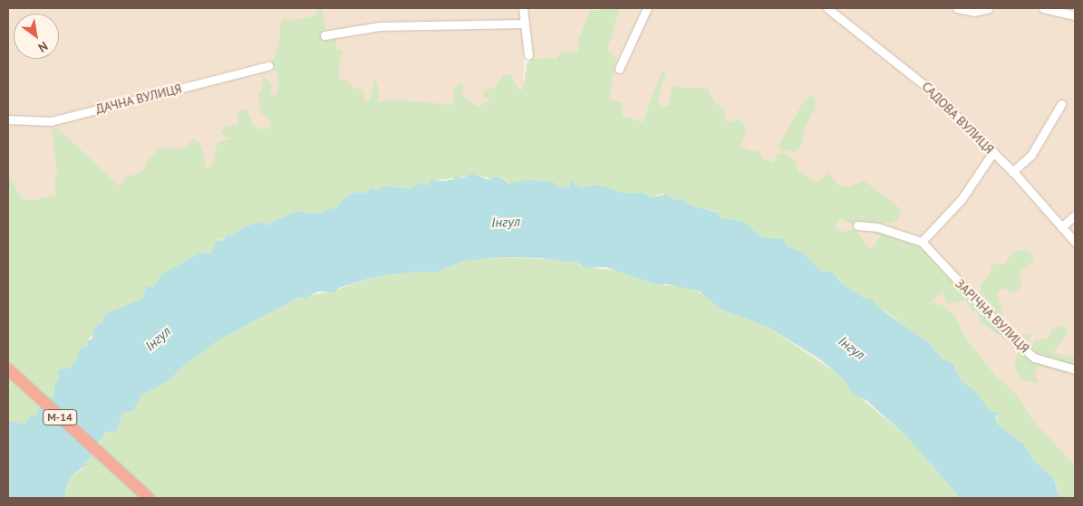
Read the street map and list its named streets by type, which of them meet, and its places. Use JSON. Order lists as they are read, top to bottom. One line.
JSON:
{"streets":{"highway":["М-14"],"street":["ДАЧНА ВУЛИЦЯ","САДОВА ВУЛИЦЯ","ЗАРІЧНА ВУЛИЦЯ"]},"water":["Інгул"],"north":"bottom right"}
